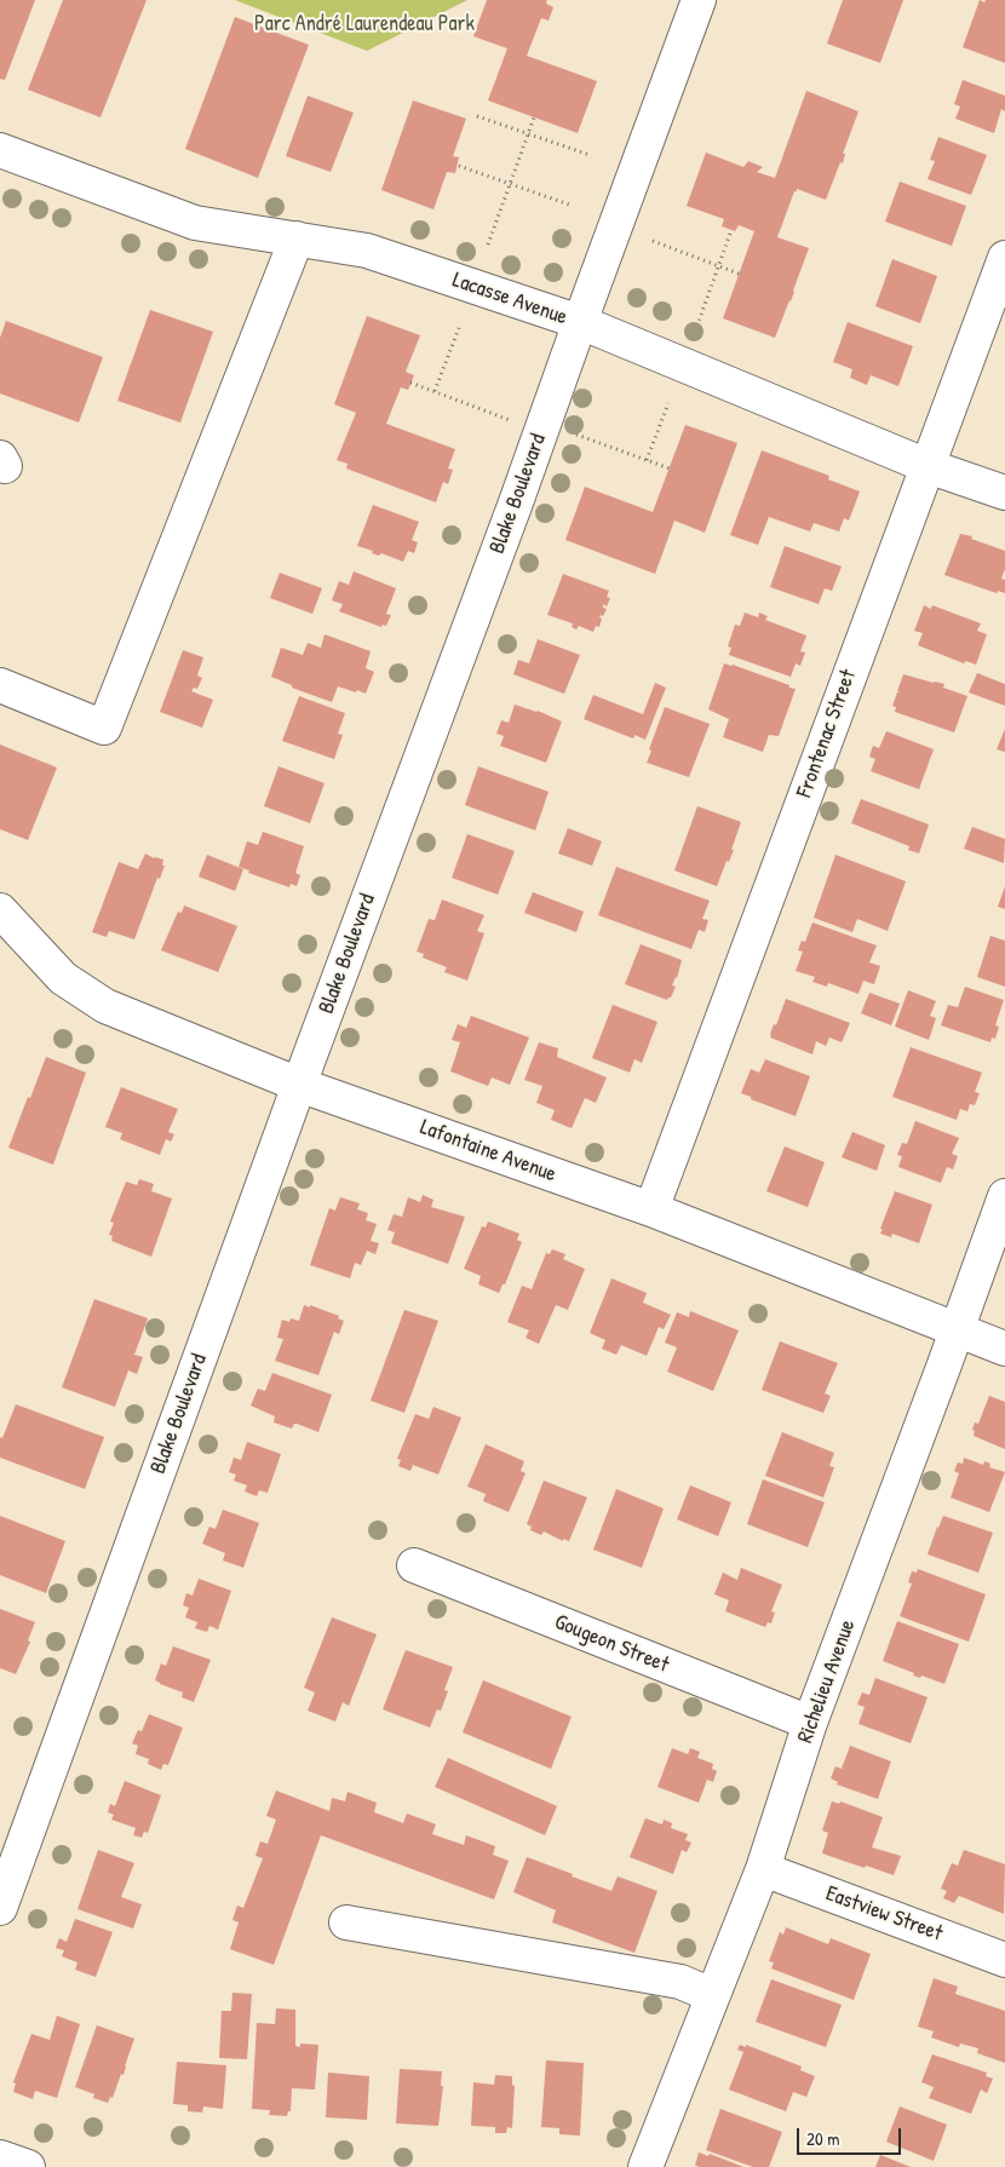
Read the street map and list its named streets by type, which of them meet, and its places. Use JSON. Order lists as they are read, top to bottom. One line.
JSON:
{"streets":{"street":["Lacasse Avenue","Blake Boulevard","Frontenac Street","Lafontaine Avenue","Gougeon Street","Richelieu Avenue","Eastview Street"]},"crossings":[["Lacasse Avenue","Blake Boulevard"],["Lacasse Avenue","Frontenac Street"],["Blake Boulevard","Lafontaine Avenue"],["Frontenac Street","Lafontaine Avenue"],["Lafontaine Avenue","Richelieu Avenue"],["Gougeon Street","Richelieu Avenue"],["Richelieu Avenue","Eastview Street"]],"parks":["Parc André Laurendeau Park"],"scale_bar":"20 m"}
